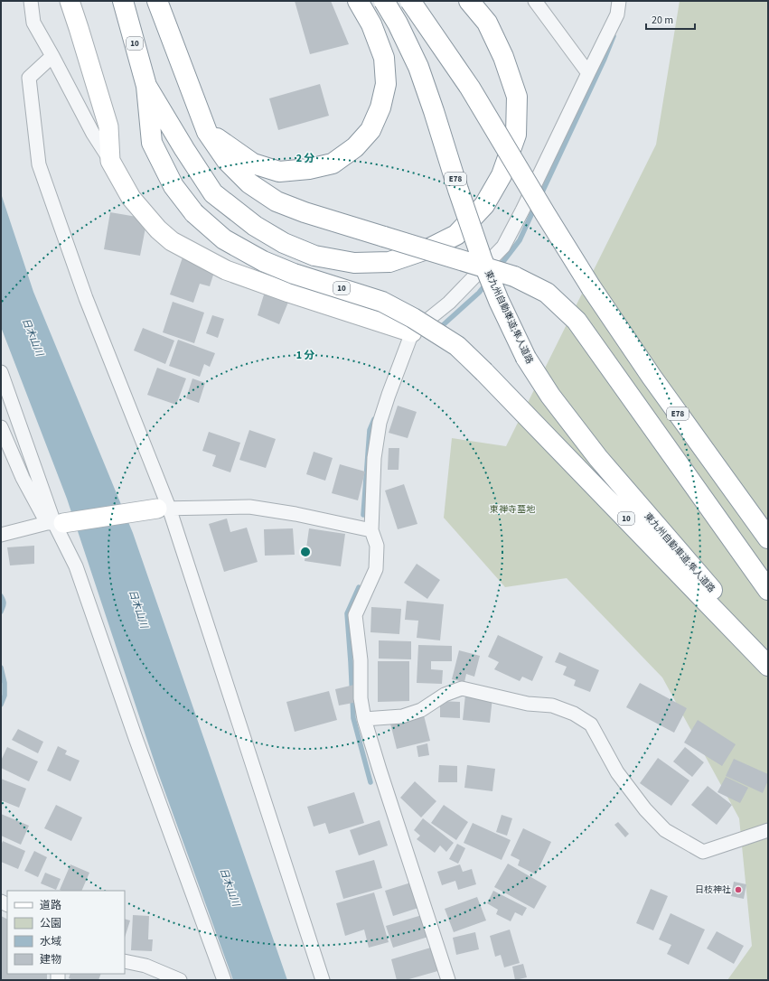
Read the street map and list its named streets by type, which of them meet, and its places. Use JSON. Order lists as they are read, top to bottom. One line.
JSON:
{"streets":{"highway":["10","E78","東九州自動車道;隼人道路"]},"water":["日木山川"],"parks":["東禅寺墓地"],"places":["日枝神社"],"legend":["道路","公園","水域","建物"],"scale_bar":"20 m","rings":["2 分","1 分"]}
